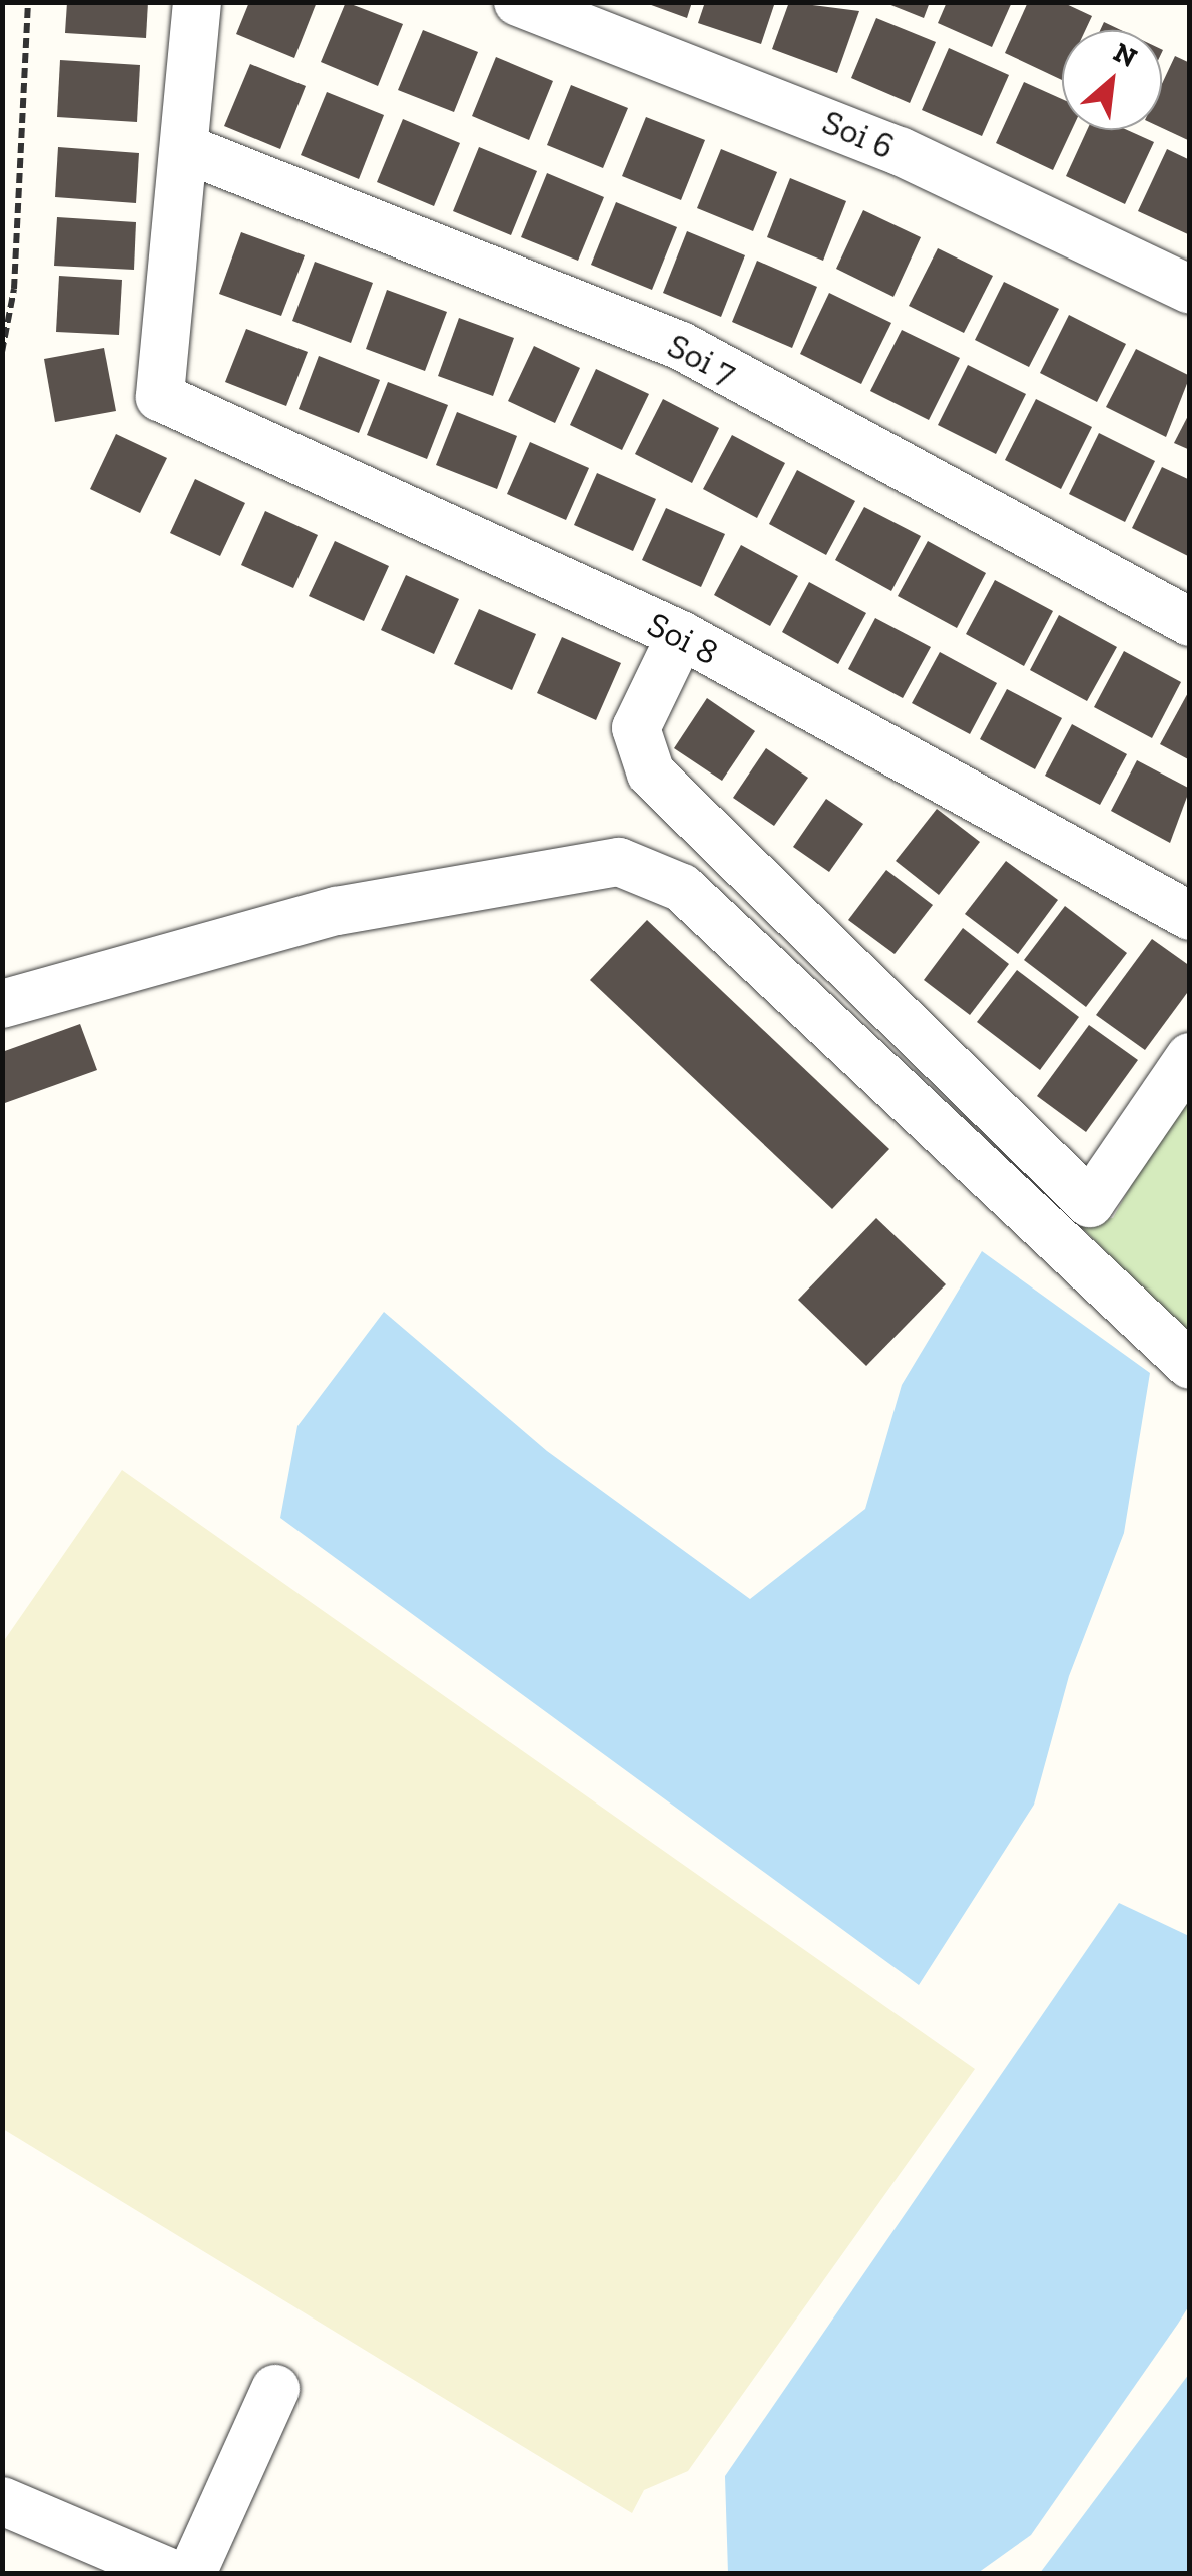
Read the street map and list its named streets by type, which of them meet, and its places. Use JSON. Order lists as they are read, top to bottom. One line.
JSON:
{"streets":{"street":["Soi 6","Soi 7","Soi 8"]},"crossings":[["Soi 7","Soi 8"]],"north":"top right"}
